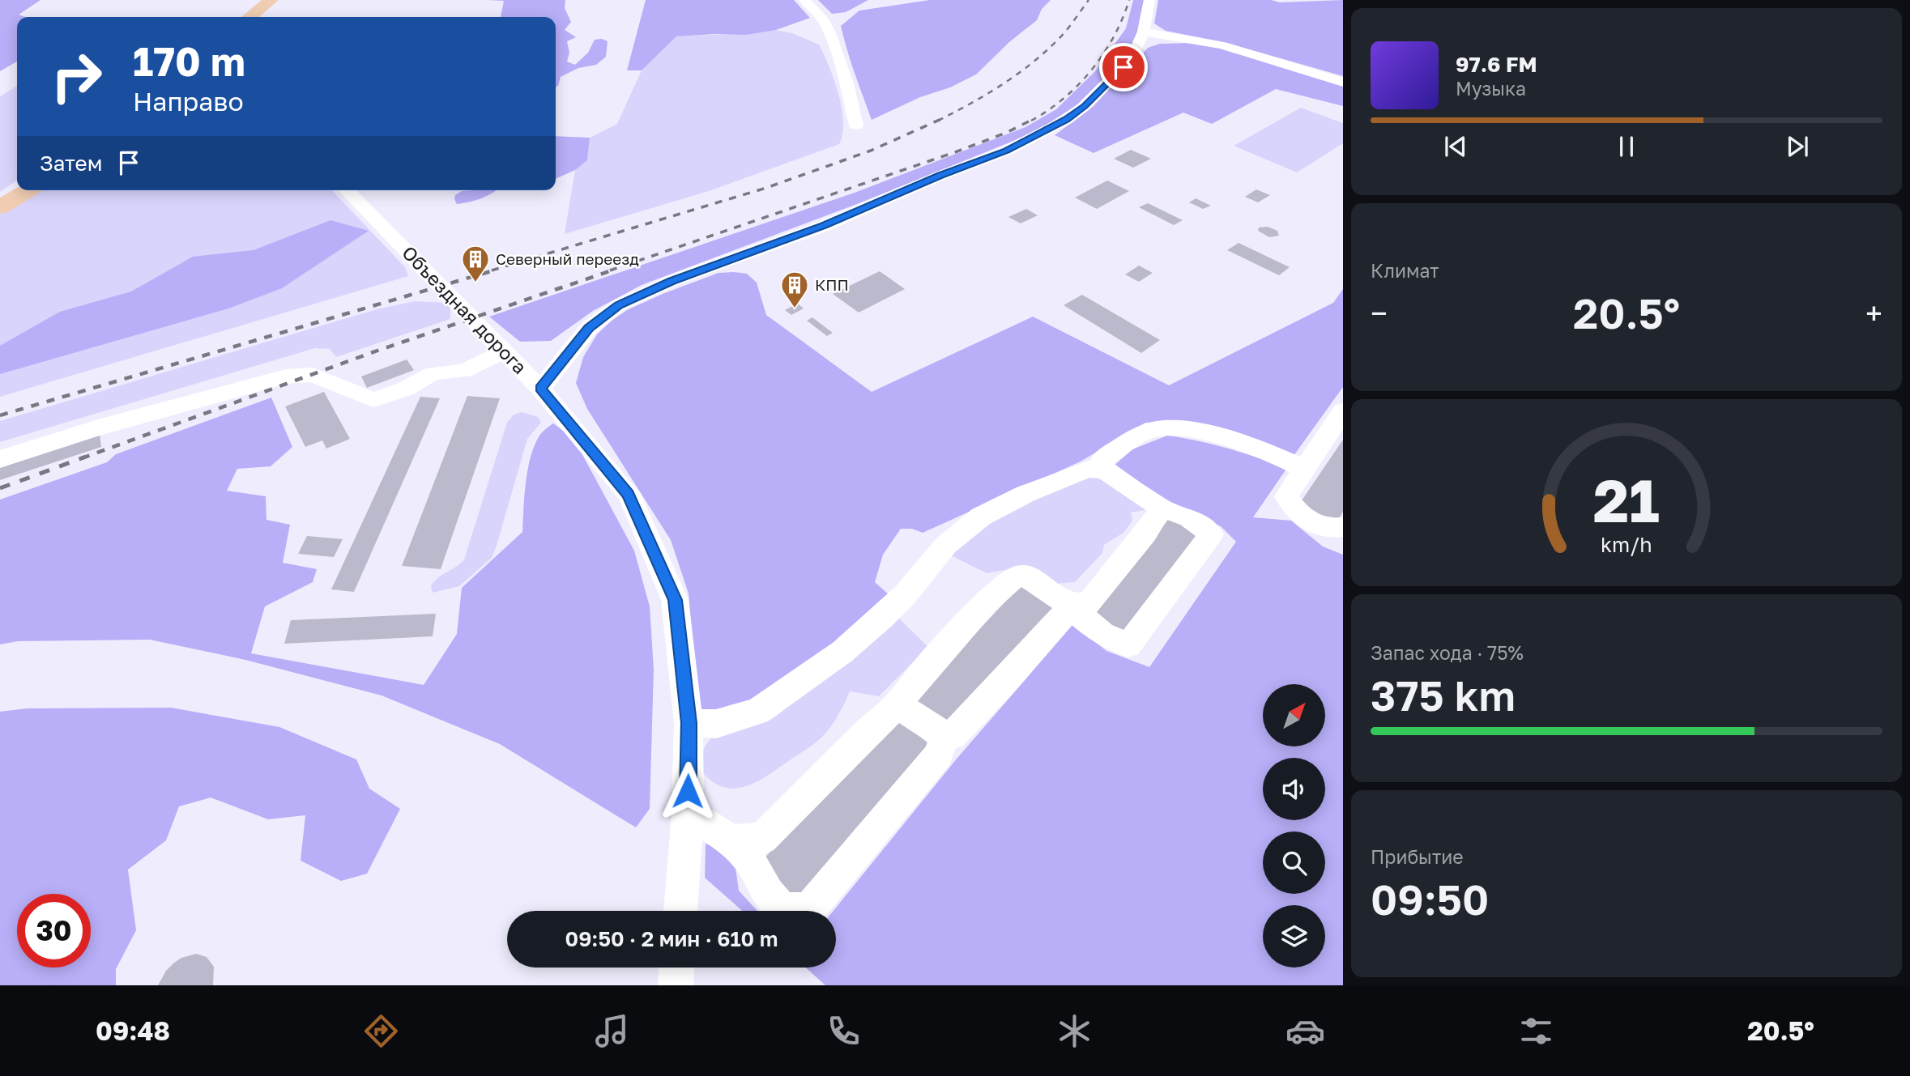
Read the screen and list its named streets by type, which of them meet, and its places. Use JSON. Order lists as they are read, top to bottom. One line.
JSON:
{"streets":{"street":["Объездная дорога"]},"places":{"building":["Северный переезд","КПП"]},"north":"top right","page":{"turn":["170 m","Направо"],"song":["97.6 FM","Музыка"],"then":"Затем","tile":["Климат",["Запас хода · 75%","375 km"],["Прибытие","09:50"]],"heat":["−","20.5°","+"],"limit":"30","trip":"09:50 · 2 мин · 610 m","tabs":["09:48","20.5°"],"gauge":["21","km/h"]}}
